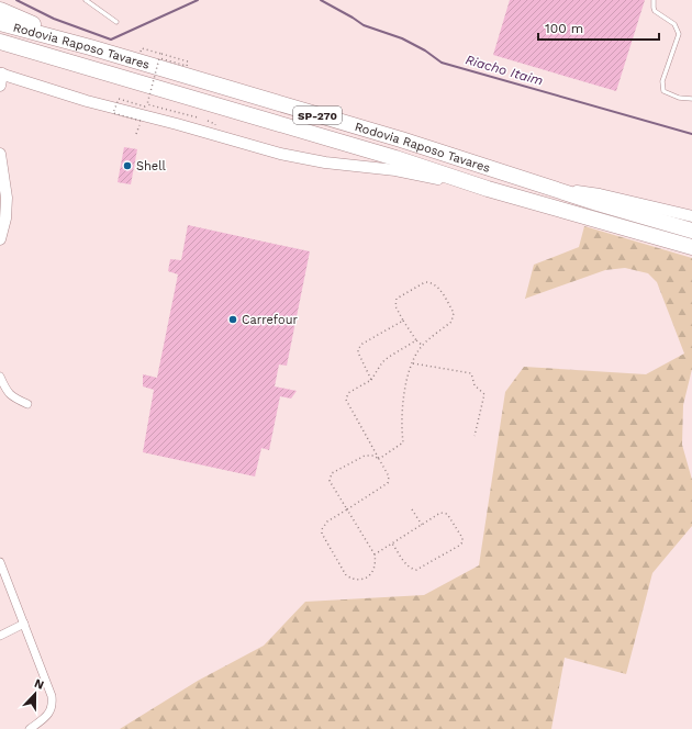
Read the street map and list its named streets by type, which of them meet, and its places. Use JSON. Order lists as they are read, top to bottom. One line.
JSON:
{"streets":{"highway":["Rodovia Raposo Tavares","SP-270"]},"water":["Riacho Itaim"],"places":["Shell","Carrefour"],"scale_bar":"100 m","north":"top"}
